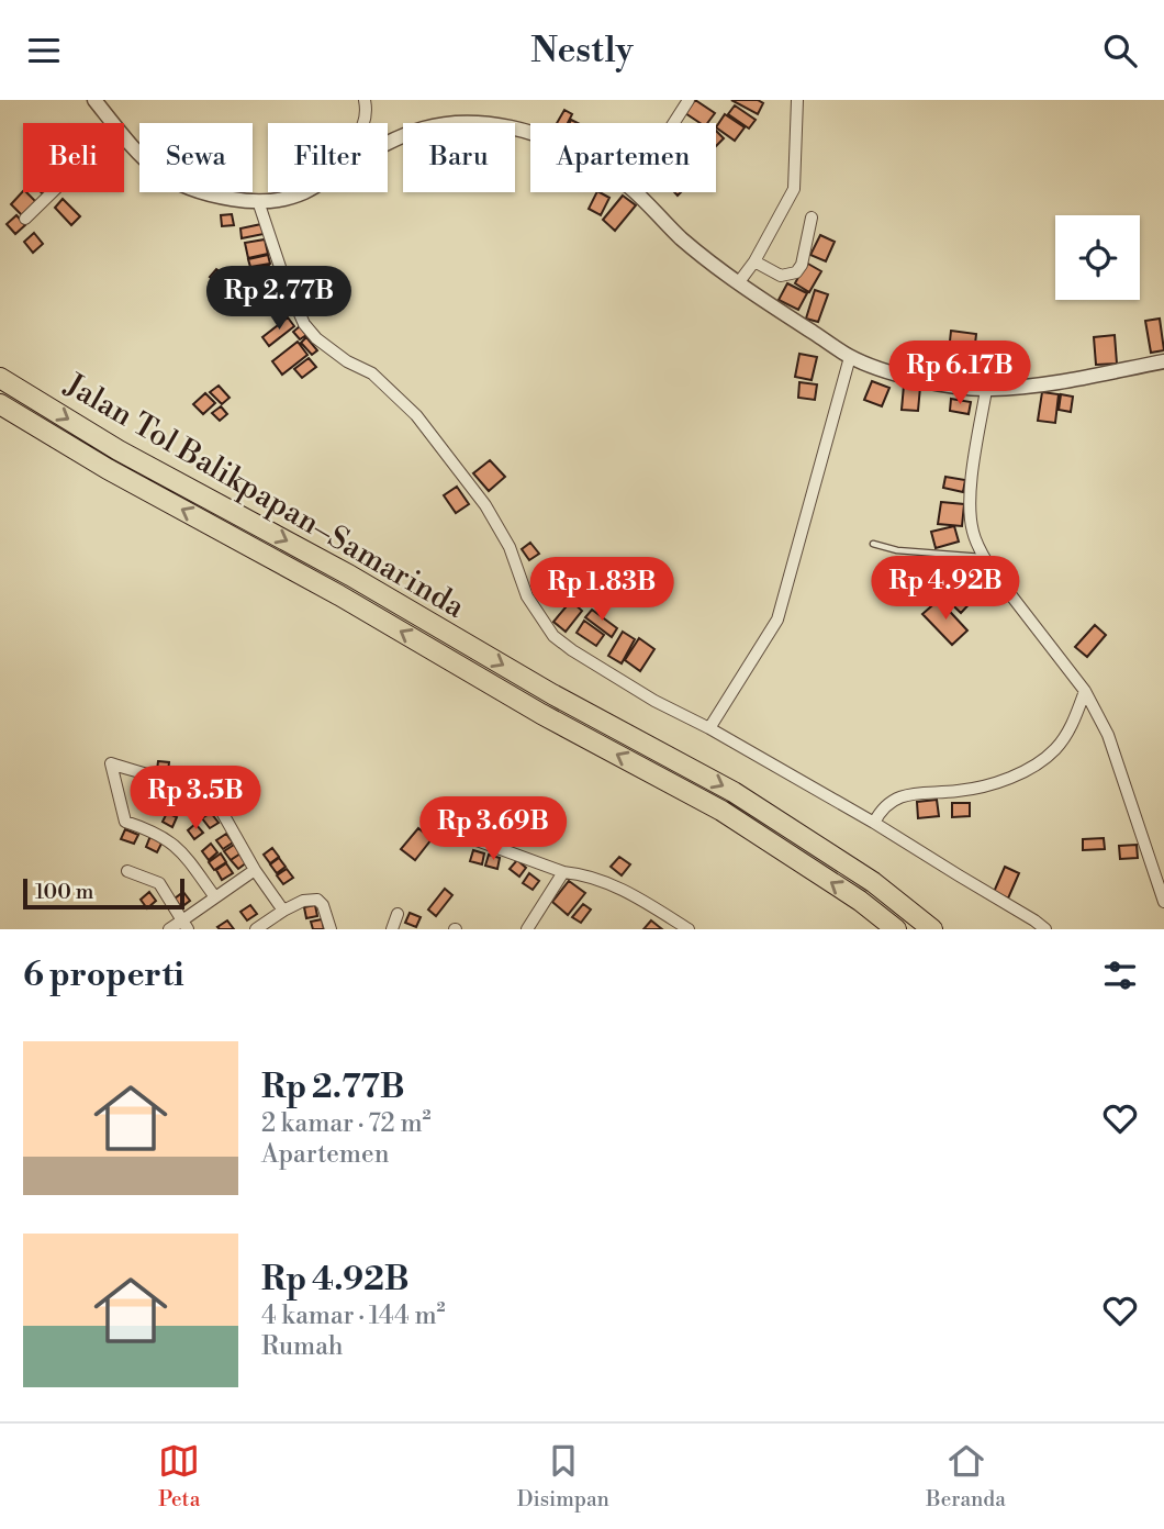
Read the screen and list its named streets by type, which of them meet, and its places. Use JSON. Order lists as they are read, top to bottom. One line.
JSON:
{"streets":{"highway":["Jalan Tol Balikpapan–Samarinda"]},"scale_bar":"100 m","page":{"header":"Nestly","chip":["Beli","Sewa","Filter","Baru","Apartemen"],"price":["Rp 2.77B","Rp 6.17B","Rp 4.92B","Rp 1.83B","Rp 3.5B","Rp 3.69B"],"scale":"100 m","heading":"6 properti","list":[{"name":"Rp 2.77B","note":"2 kamar · 72 m² · Apartemen"},{"name":"Rp 4.92B","note":"4 kamar · 144 m² · Rumah"}],"tabs":["Peta","Disimpan","Beranda"]}}
